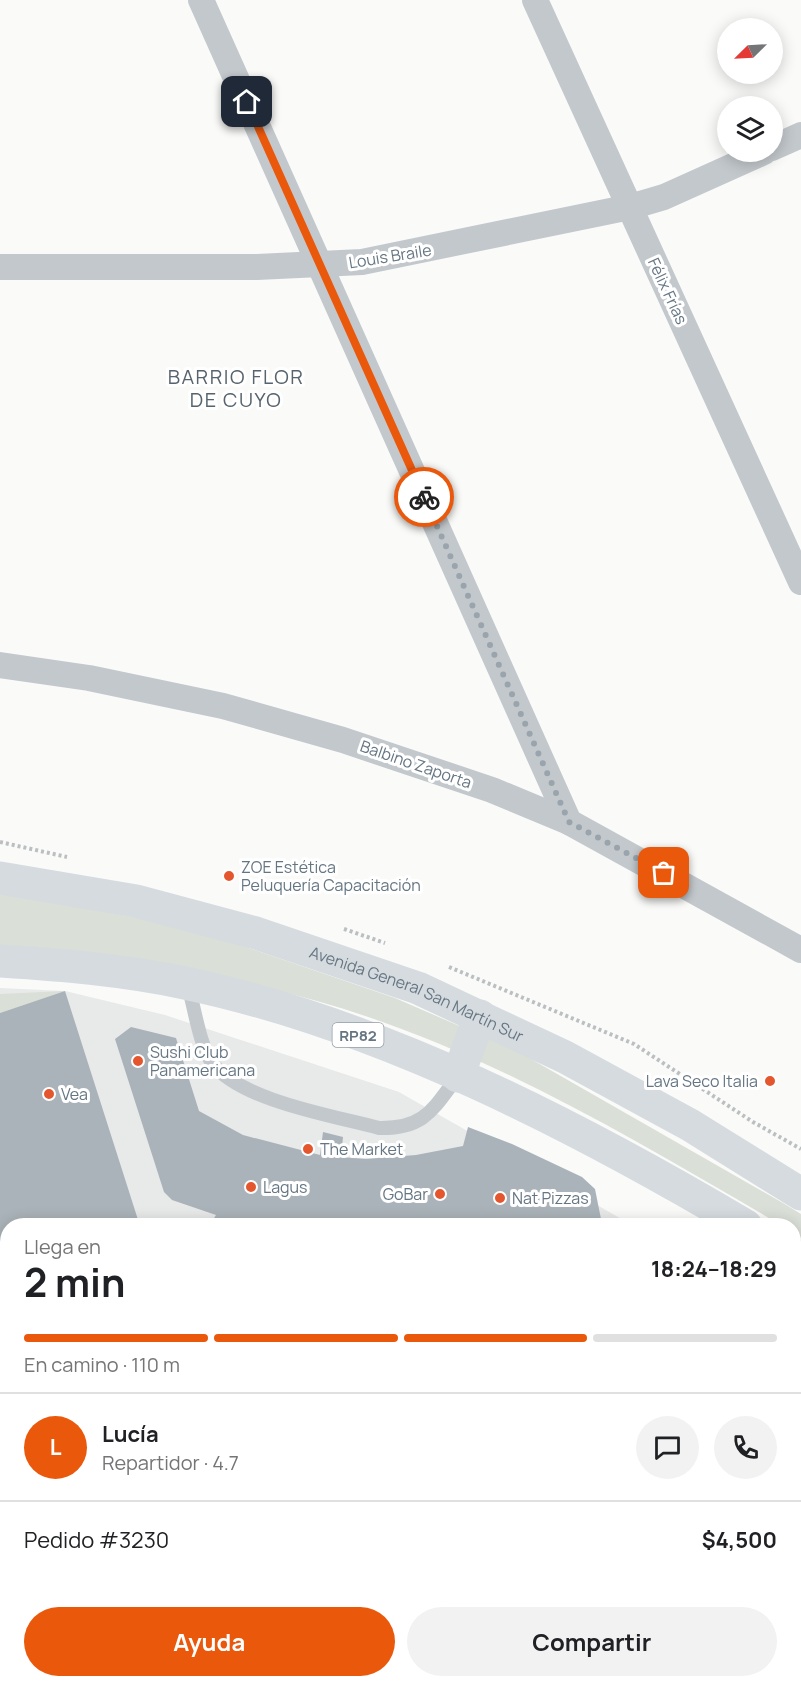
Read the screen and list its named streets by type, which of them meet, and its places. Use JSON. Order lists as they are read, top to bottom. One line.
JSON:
{"streets":{"main road":["Avenida General San Martín Sur","RP82"],"street":["Louis Braile","Félix Frías","Balbino Zaporta"]},"crossings":[["Louis Braile","Félix Frías"]],"districts":["BARRIO FLOR DE CUYO"],"places":["ZOE Estética Peluquería Capacitación","Sushi Club Panamericana","Lava Seco Italia","Vea","The Market","Lagus","GoBar","Nat Pizzas"],"north":"bottom left","page":{"heading":["2 min","Llega en","18:24–18:29"],"panel":["Lucía","Repartidor · 4.7","Pedido #3230","$4,500"],"bar":"En camino · 110 m","round":"L","buttons":["Ayuda","Compartir"]}}
